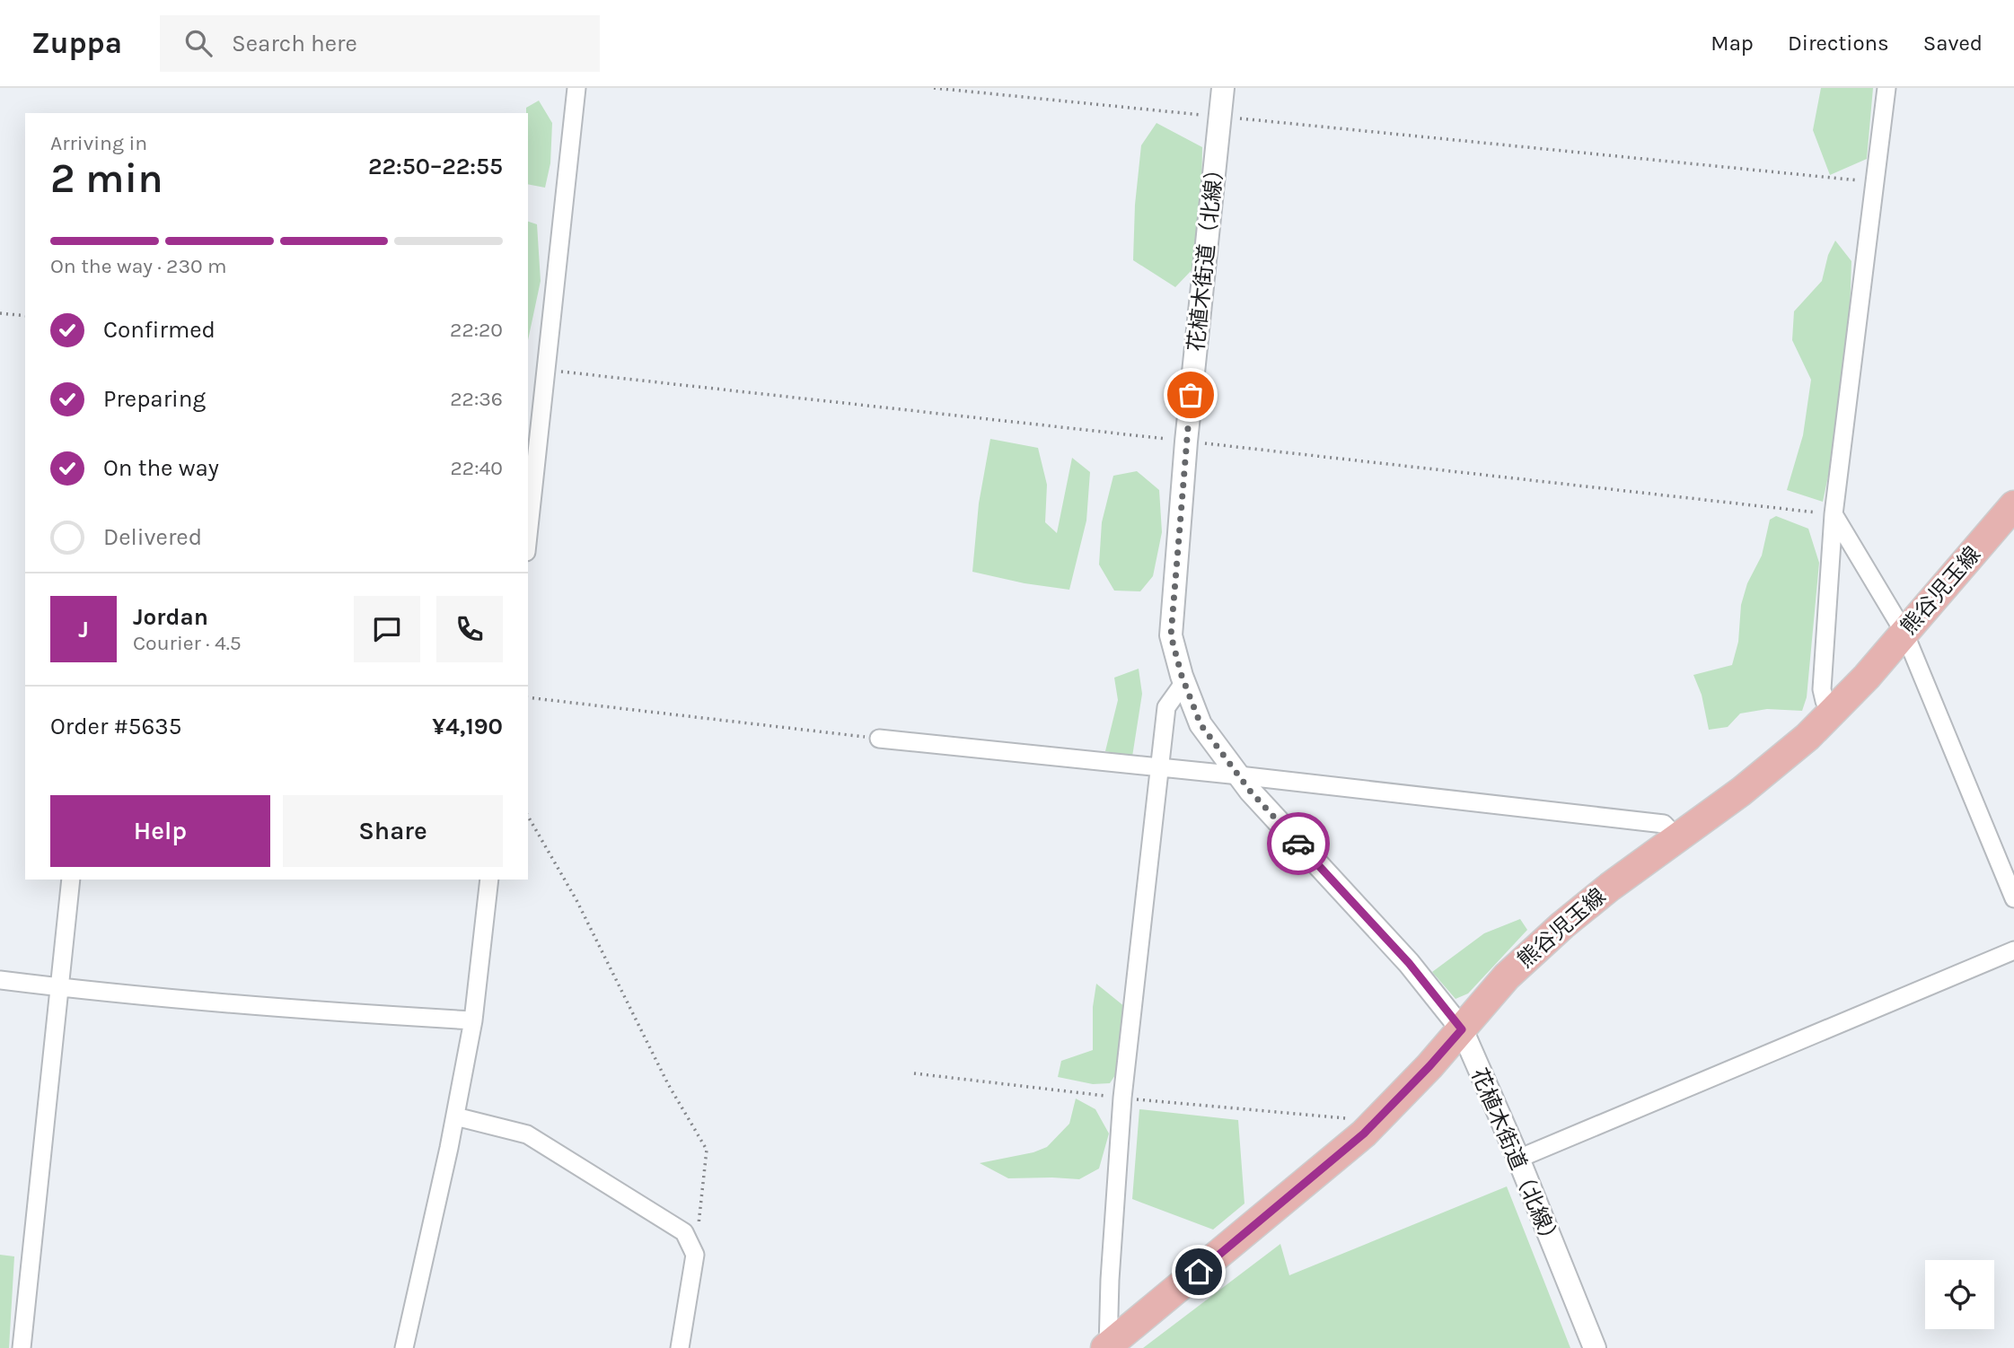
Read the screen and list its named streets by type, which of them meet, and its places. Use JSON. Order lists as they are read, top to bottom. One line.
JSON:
{"streets":{"main road":["熊谷児玉線"],"street":["花植木街道（北線）"]},"crossings":[["花植木街道（北線）","熊谷児玉線"]],"page":{"header":"Zuppa","search":"Search here","nav":["Map","Directions","Saved"],"heading":["2 min","Arriving in","22:50–22:55"],"panel":["Jordan","Courier · 4.5","Order #5635","¥4,190"],"bar":"On the way · 230 m","list":[["Confirmed","22:20"],["Preparing","22:36"],["On the way","22:40"],"Delivered"],"round":"J","buttons":["Help","Share"]}}
